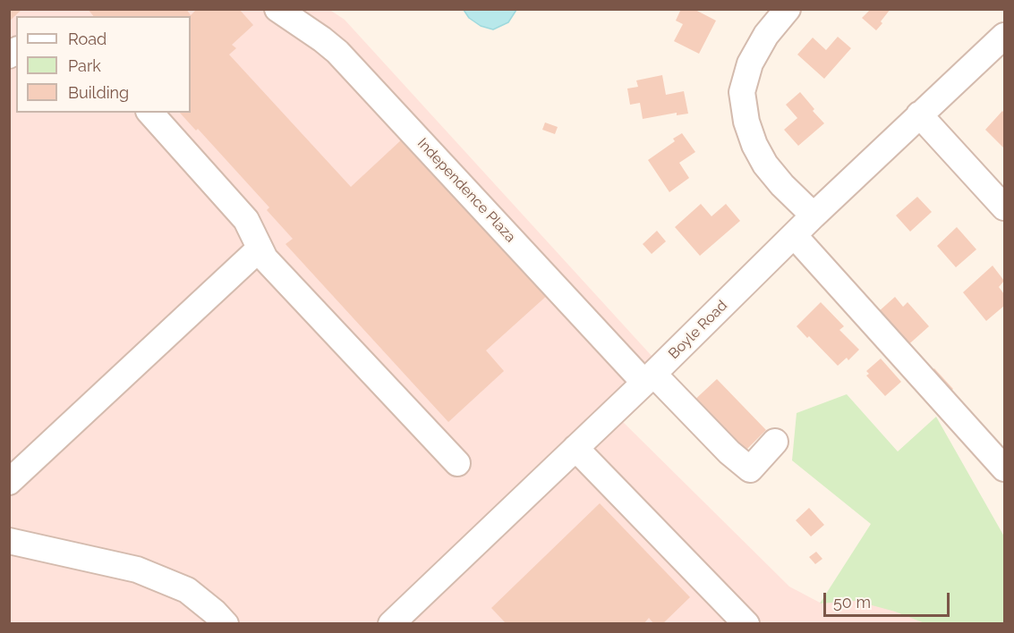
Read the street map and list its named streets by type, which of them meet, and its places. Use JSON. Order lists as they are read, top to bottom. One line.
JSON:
{"streets":{"street":["Independence Plaza","Boyle Road"]},"crossings":[["Independence Plaza","Boyle Road"]],"legend":["Road","Park","Building"],"scale_bar":"50 m"}
